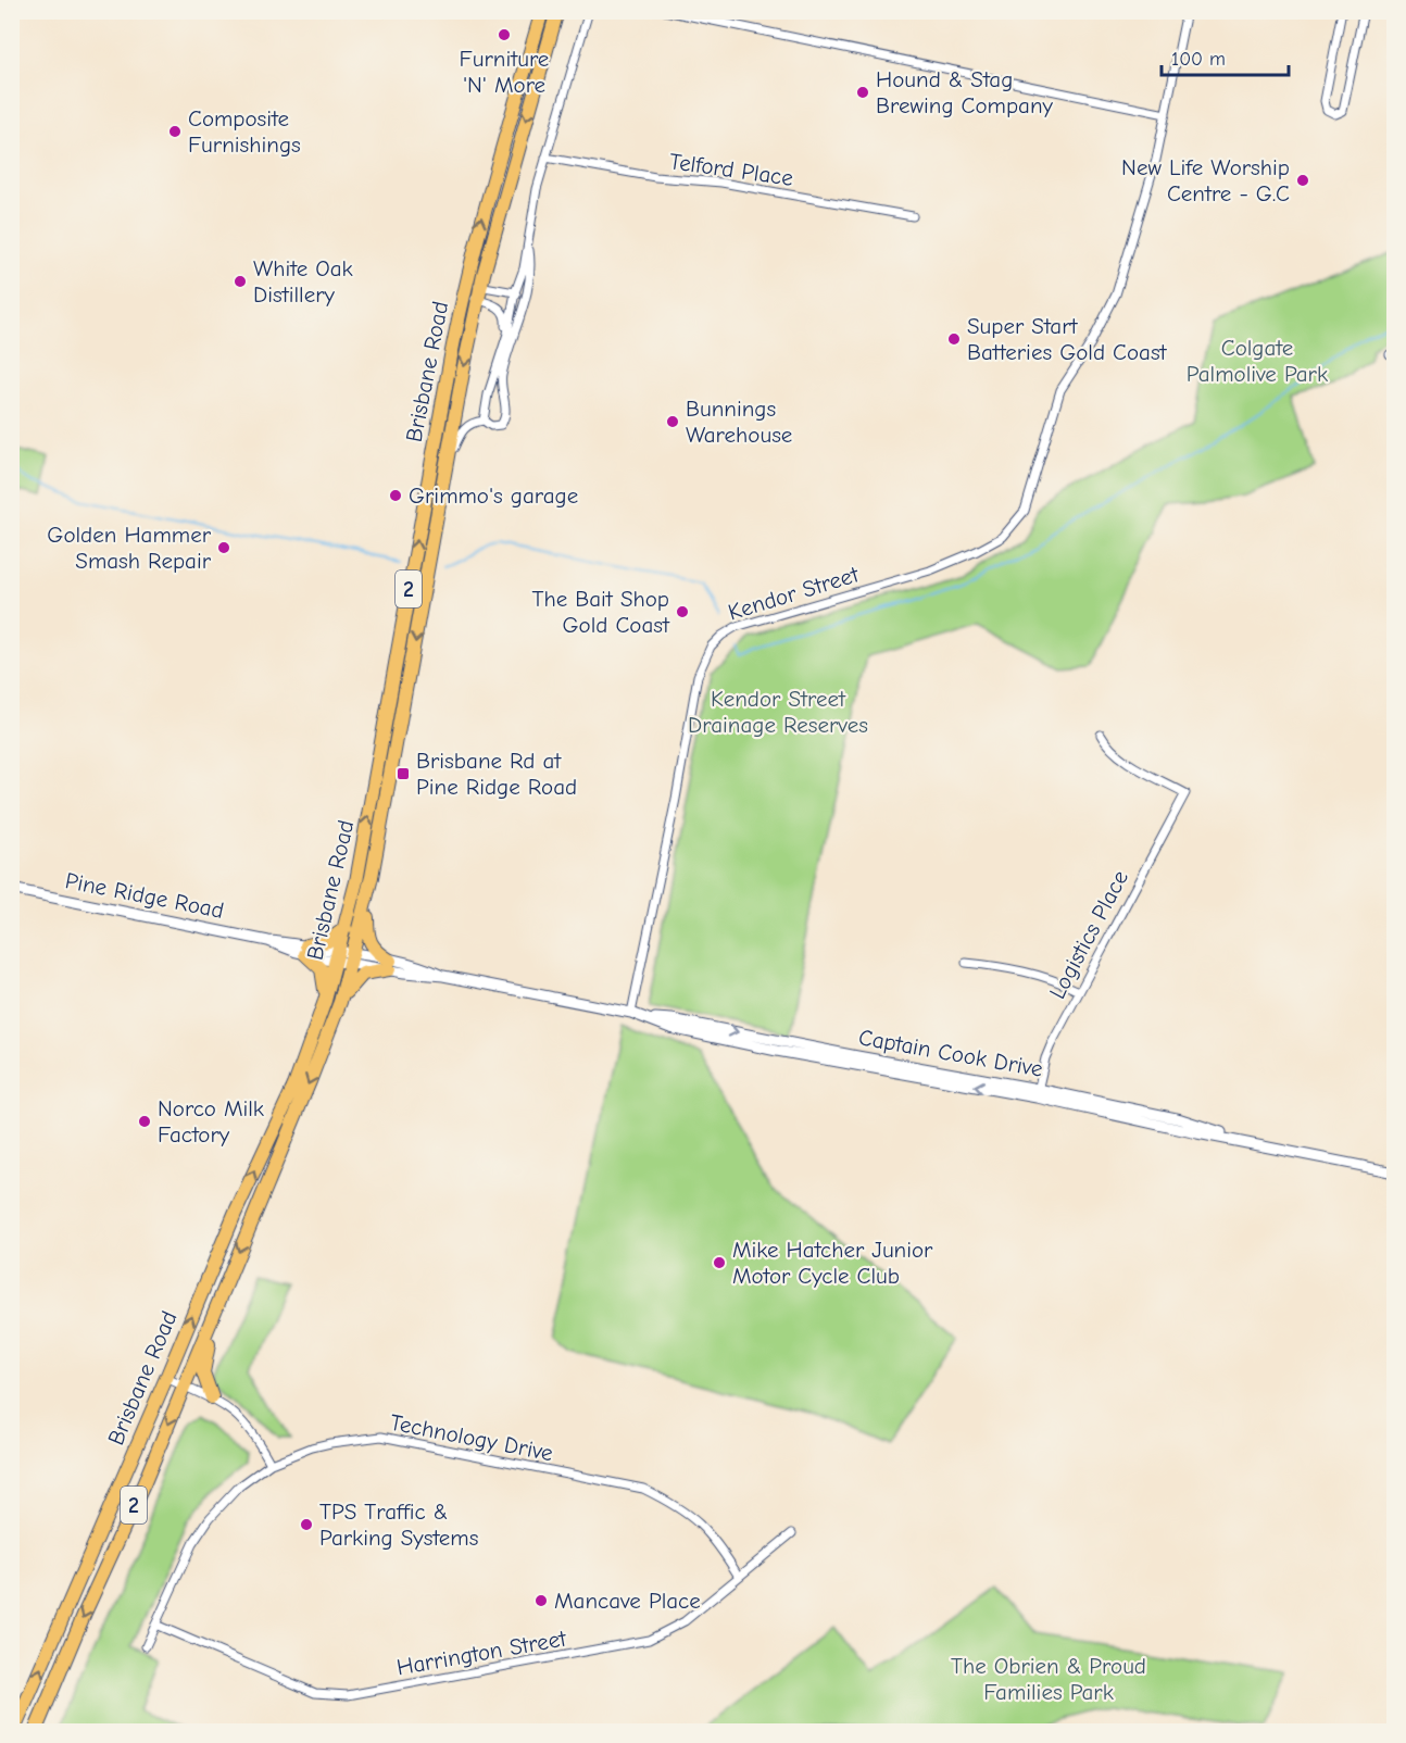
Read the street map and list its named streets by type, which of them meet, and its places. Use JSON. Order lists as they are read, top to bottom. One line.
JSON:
{"streets":{"highway":["Brisbane Road","2"],"street":["Telford Place","Kendor Street","Pine Ridge Road","Logistics Place","Captain Cook Drive","Technology Drive","Harrington Street"]},"crossings":[["Brisbane Road","Pine Ridge Road"],["Brisbane Road","Captain Cook Drive"],["Kendor Street","Captain Cook Drive"],["Pine Ridge Road","Captain Cook Drive"],["Logistics Place","Captain Cook Drive"],["Technology Drive","Harrington Street"]],"parks":["Colgate Palmolive Park","Kendor Street Drainage Reserves","The Obrien & Proud Families Park"],"places":{"other":["Furniture 'N' More","Hound & Stag Brewing Company","Composite Furnishings","New Life Worship Centre - G.C","White Oak Distillery","Super Start Batteries Gold Coast","Bunnings Warehouse","Grimmo's garage","Golden Hammer Smash Repair","The Bait Shop Gold Coast","Norco Milk Factory","Mike Hatcher Junior Motor Cycle Club","TPS Traffic & Parking Systems","Mancave Place"],"transit":["Brisbane Rd at Pine Ridge Road"]},"scale_bar":"100 m"}
